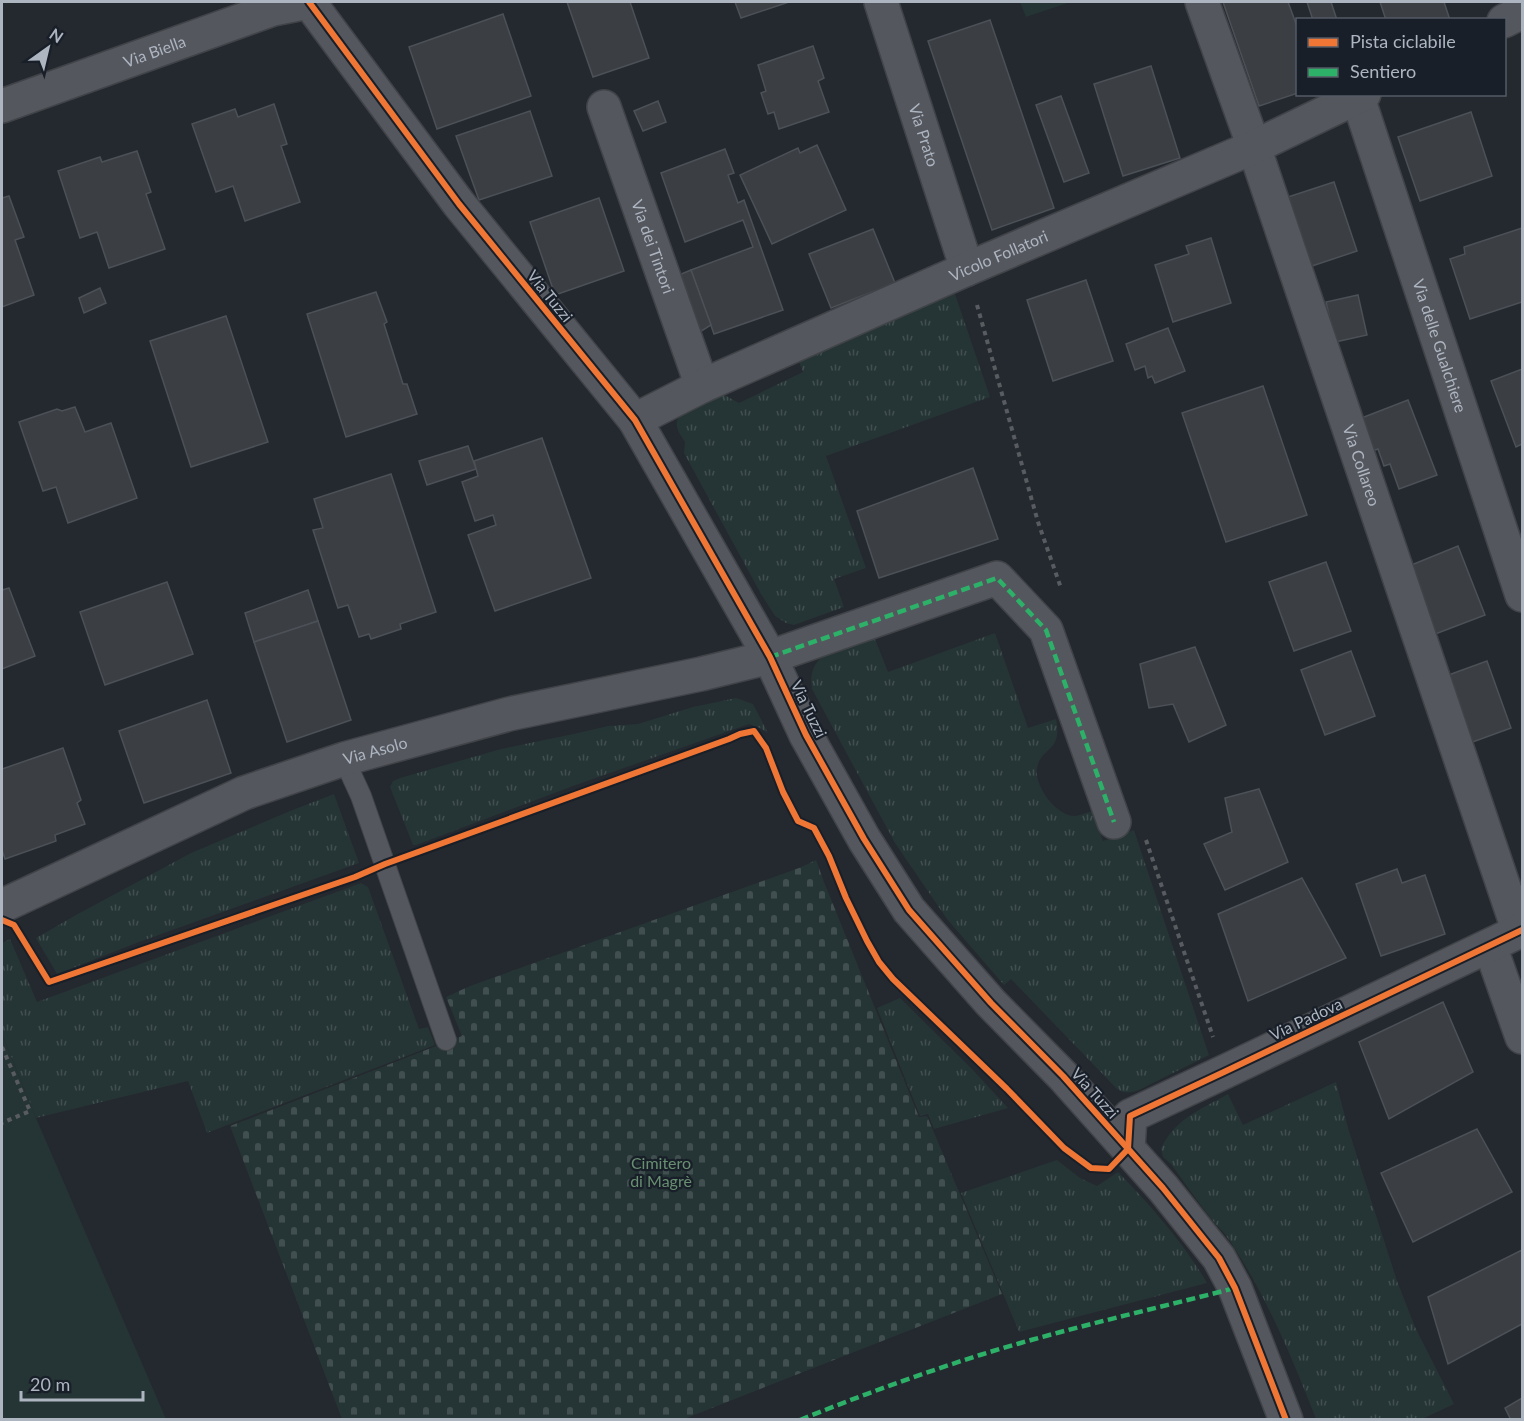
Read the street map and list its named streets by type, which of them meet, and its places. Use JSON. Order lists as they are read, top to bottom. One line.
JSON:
{"streets":{"street":["Via Biella","Via Prato","Via dei Tintori","Vicolo Follatori","Via Tuzzi","Via delle Gualchiere","Via Collareo","Via Asolo","Via Padova"]},"crossings":[["Via Biella","Via Tuzzi"],["Via Prato","Vicolo Follatori"],["Via dei Tintori","Vicolo Follatori"],["Vicolo Follatori","Via Tuzzi"],["Vicolo Follatori","Via delle Gualchiere"],["Vicolo Follatori","Via Collareo"],["Via Tuzzi","Via Asolo"],["Via Tuzzi","Via Padova"],["Via Collareo","Via Padova"]],"parks":["Cimitero di Magrè"],"legend":["Pista ciclabile","Sentiero"],"scale_bar":"20 m","north":"top right"}
